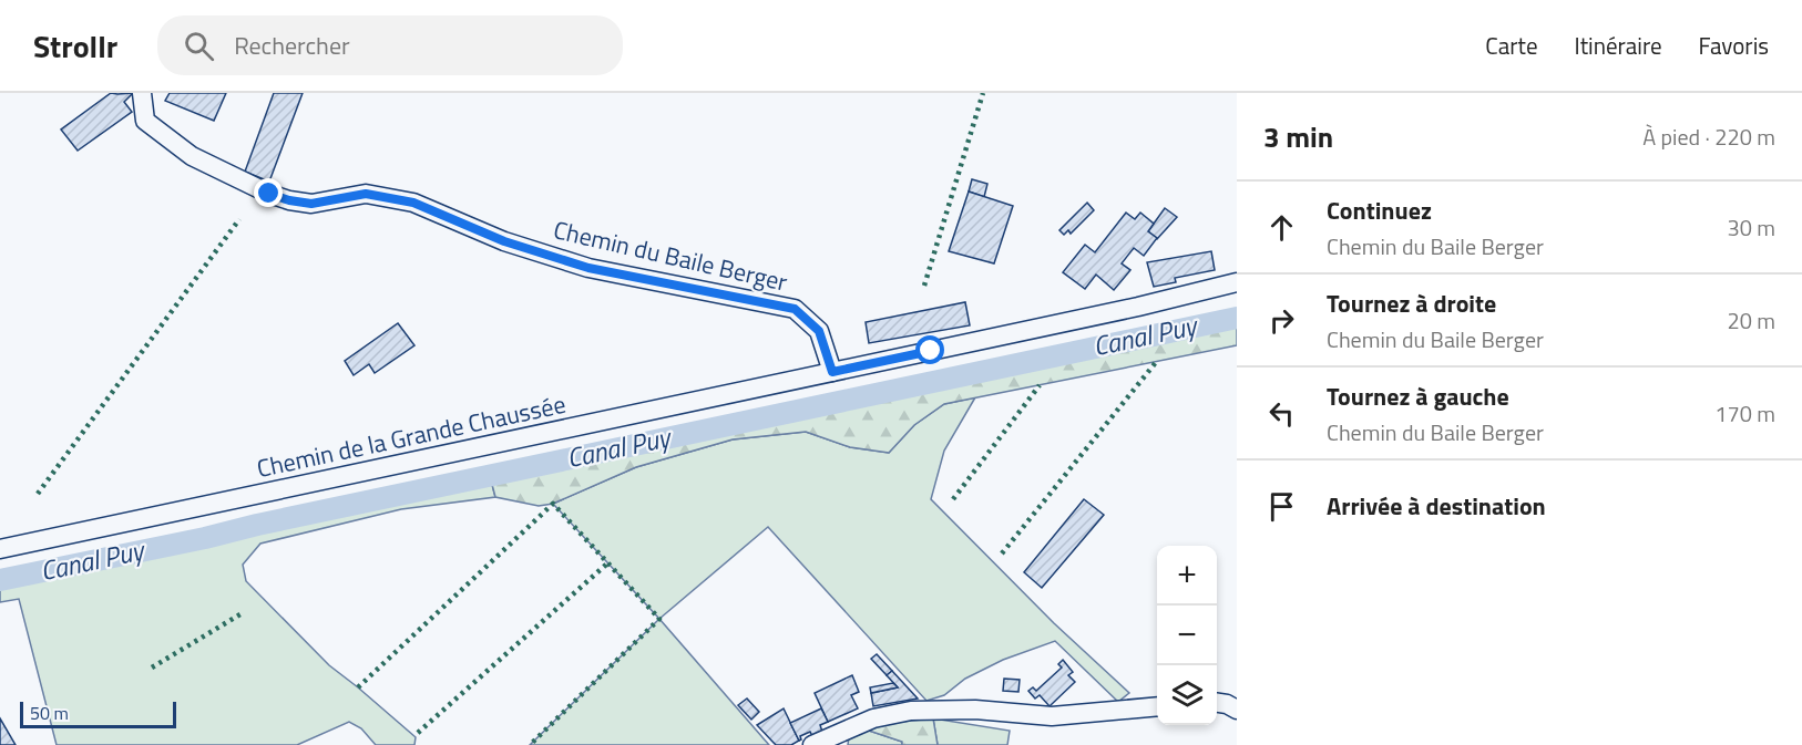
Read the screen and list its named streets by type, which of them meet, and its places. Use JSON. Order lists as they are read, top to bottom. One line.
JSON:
{"streets":{"street":["Chemin du Baile Berger","Chemin de la Grande Chaussée"]},"crossings":[["Chemin du Baile Berger","Chemin de la Grande Chaussée"]],"water":["Canal Puy"],"scale_bar":"50 m","page":{"header":"Strollr","search":"Rechercher","nav":["Carte","Itinéraire","Favoris"],"heading":["3 min","À pied · 220 m"],"list":[["Continuez","Chemin du Baile Berger","30 m"],["Tournez à droite","Chemin du Baile Berger","20 m"],["Tournez à gauche","Chemin du Baile Berger","170 m"],"Arrivée à destination"],"map_buttons":["+","−"],"scale":"50 m"}}
